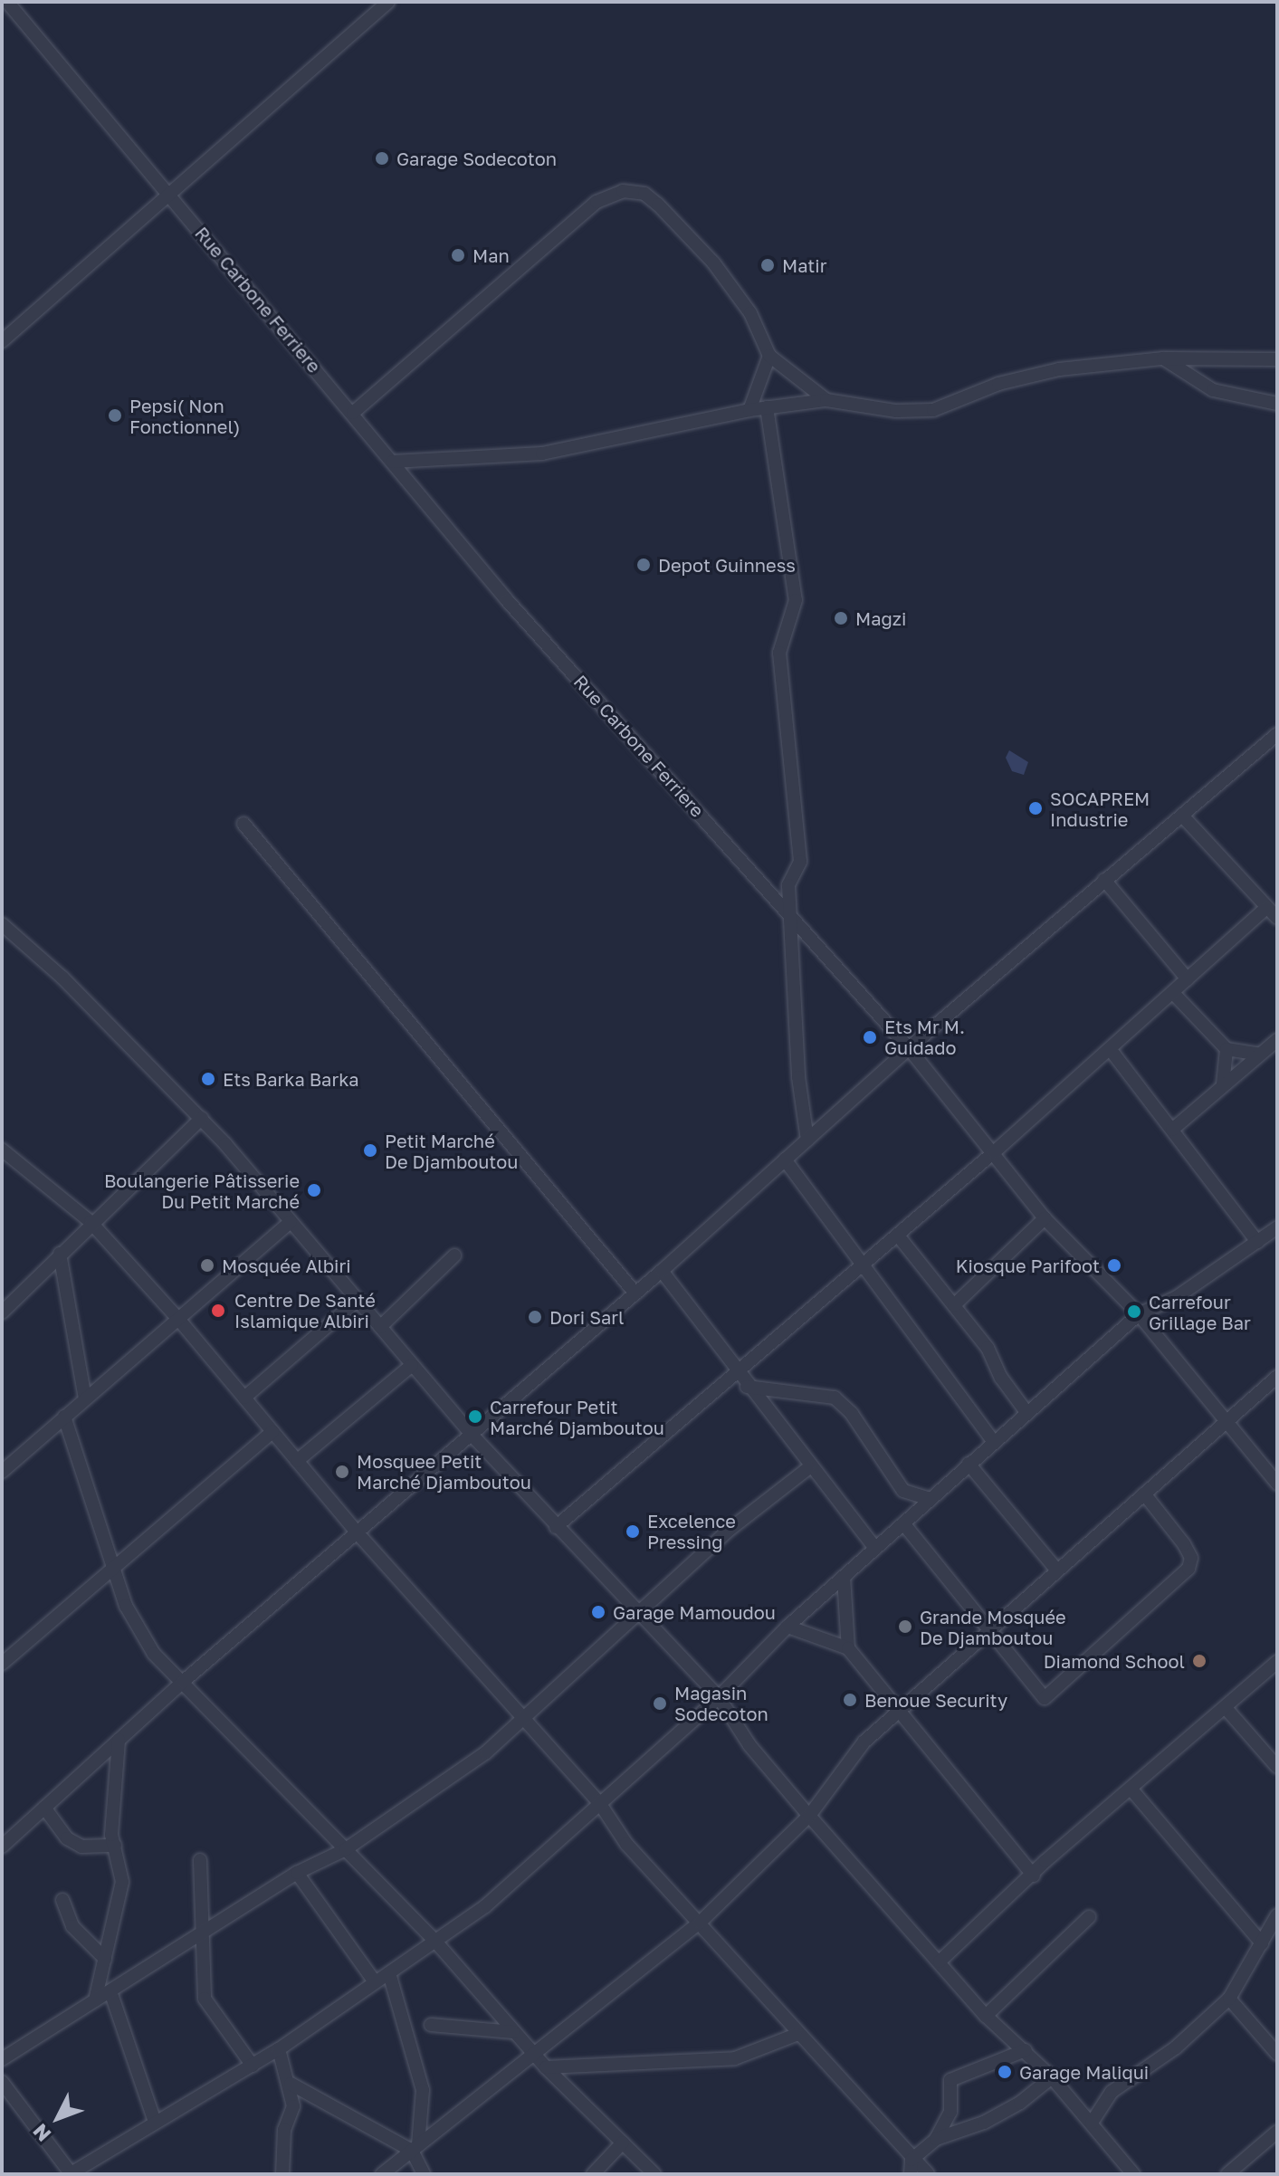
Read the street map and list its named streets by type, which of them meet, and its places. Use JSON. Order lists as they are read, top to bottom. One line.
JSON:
{"streets":{"street":["Rue Carbone Ferriere"]},"places":["Garage Sodecoton","Man","Matir","Pepsi( Non Fonctionnel)","Depot Guinness","Magzi","SOCAPREM Industrie","Ets Mr M. Guidado","Ets Barka Barka","Petit Marché De Djamboutou","Boulangerie Pâtisserie Du Petit Marché","Mosquée Albiri","Kiosque Parifoot","Centre De Santé Islamique Albiri","Carrefour Grillage Bar","Dori Sarl","Carrefour Petit Marché Djamboutou","Mosquee Petit Marché Djamboutou","Excelence Pressing","Garage Mamoudou","Grande Mosquée De Djamboutou","Diamond School","Benoue Security","Magasin Sodecoton","Garage Maliqui"],"north":"bottom left"}
